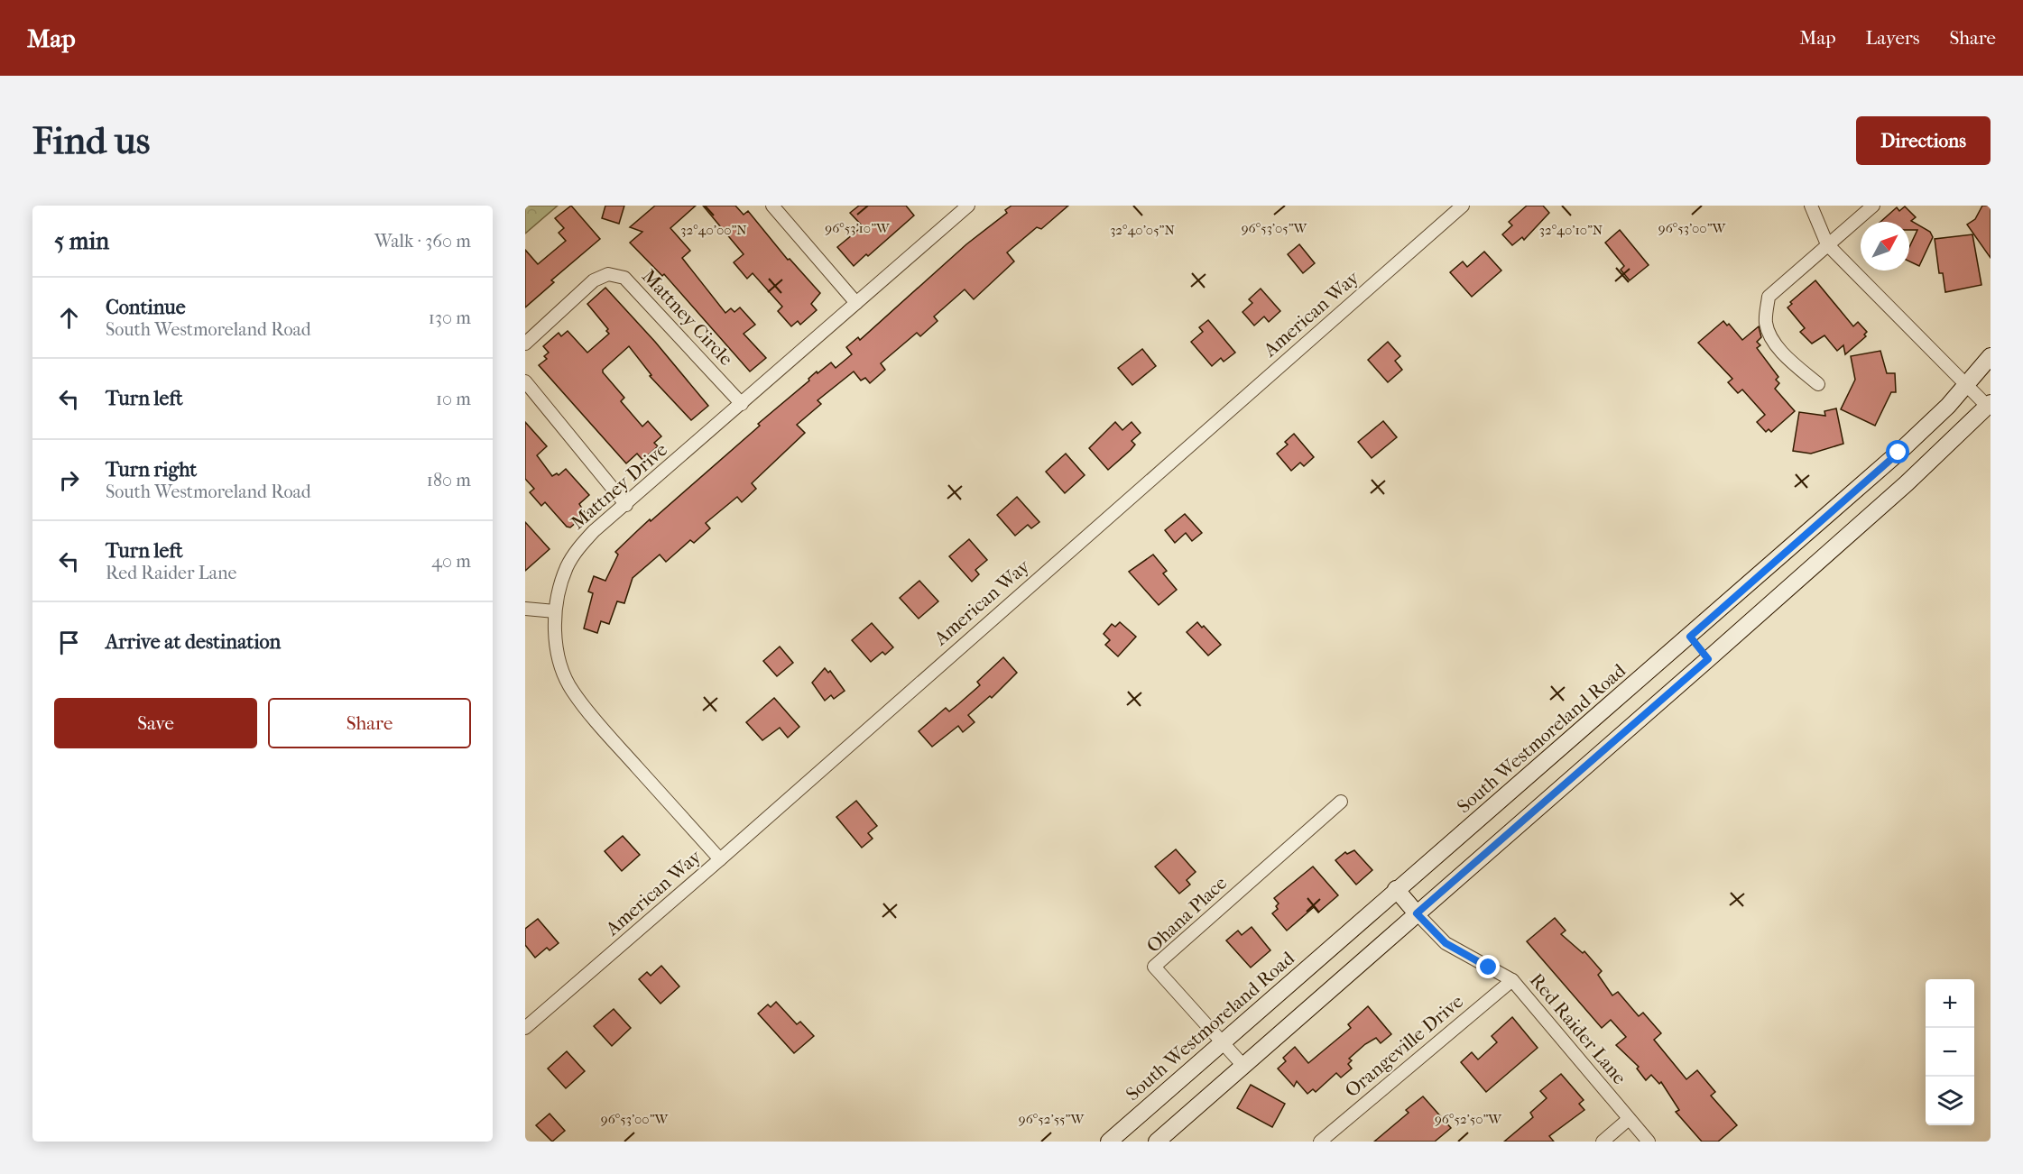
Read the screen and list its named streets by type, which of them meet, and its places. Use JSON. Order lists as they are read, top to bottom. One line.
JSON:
{"streets":{"main road":["South Westmoreland Road"],"street":["American Way","Mattney Circle","Mattney Drive","Ohana Place","Red Raider Lane","Orangeville Drive"]},"crossings":[["American Way","Mattney Drive"],["Mattney Circle","Mattney Drive"],["South Westmoreland Road","Ohana Place"],["Red Raider Lane","Orangeville Drive"]],"north":"top right","page":{"header":"Map","nav":["Map","Layers","Share"],"buttons":["Directions",["Save","Share"]],"title":"Find us","heading":["5 min","Walk · 360 m"],"list":[["Continue","South Westmoreland Road","130 m"],["Turn left","10 m"],["Turn right","South Westmoreland Road","180 m"],["Turn left","Red Raider Lane","40 m"],"Arrive at destination"],"map_buttons":["+","−"]},"coordinates":["96°53'10\"W","96°53'05\"W","96°53'00\"W","32°40'00\"N","32°40'05\"N","32°40'10\"N","96°52'55\"W","96°52'50\"W"]}
